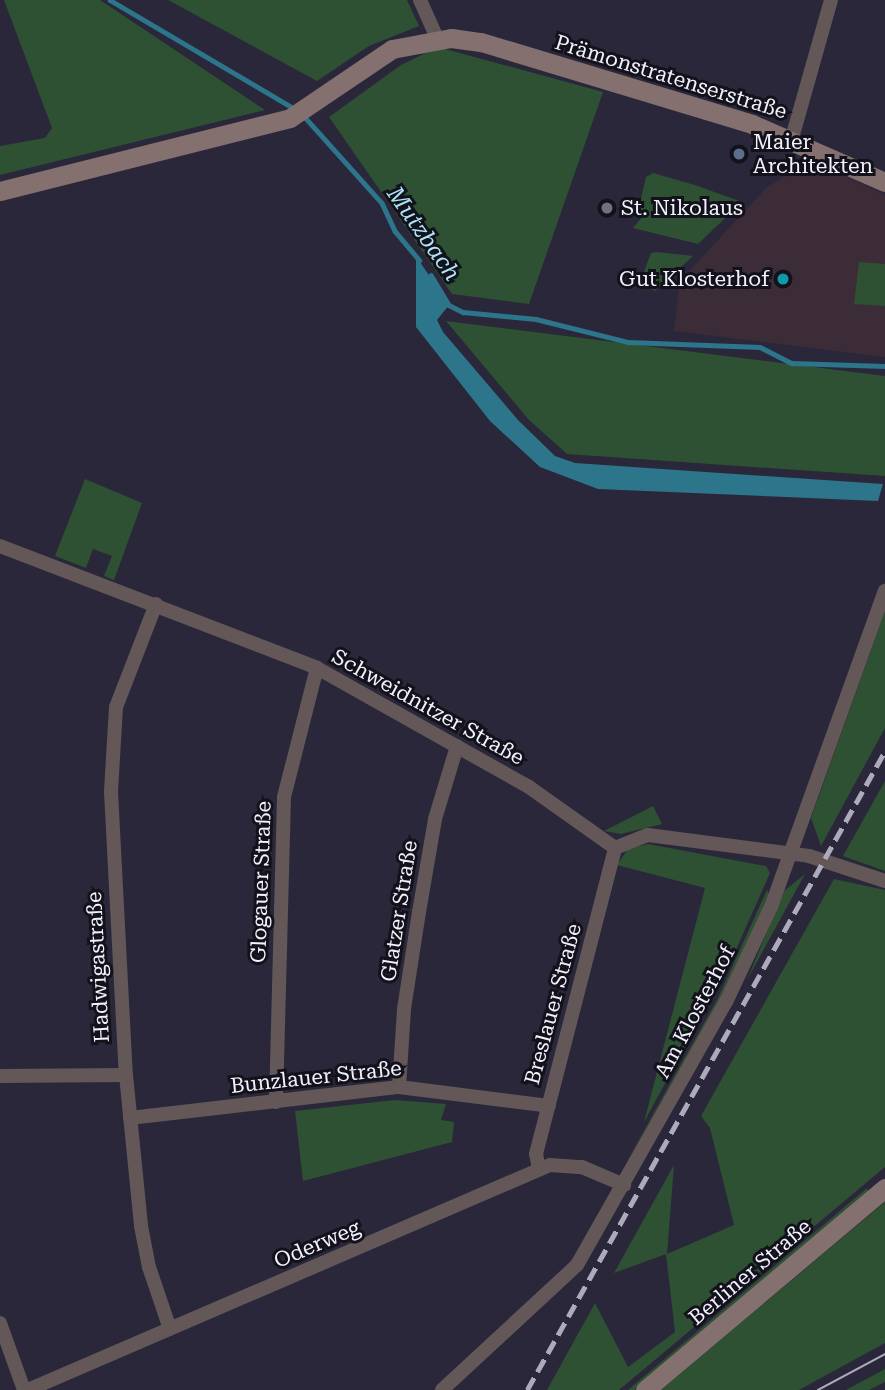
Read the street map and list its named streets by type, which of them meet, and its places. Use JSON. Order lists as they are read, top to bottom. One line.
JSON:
{"streets":{"main road":["Prämonstratenserstraße","Berliner Straße"],"street":["Schweidnitzer Straße","Glogauer Straße","Glatzer Straße","Hadwigastraße","Breslauer Straße","Am Klosterhof","Bunzlauer Straße","Oderweg"]},"crossings":[["Schweidnitzer Straße","Glogauer Straße"],["Schweidnitzer Straße","Glatzer Straße"],["Schweidnitzer Straße","Hadwigastraße"],["Schweidnitzer Straße","Breslauer Straße"],["Glogauer Straße","Bunzlauer Straße"],["Glatzer Straße","Bunzlauer Straße"],["Hadwigastraße","Bunzlauer Straße"],["Hadwigastraße","Oderweg"],["Breslauer Straße","Bunzlauer Straße"],["Breslauer Straße","Oderweg"],["Am Klosterhof","Oderweg"]],"water":["Mutzbach"],"places":["Maier Architekten","St. Nikolaus","Gut Klosterhof"]}
